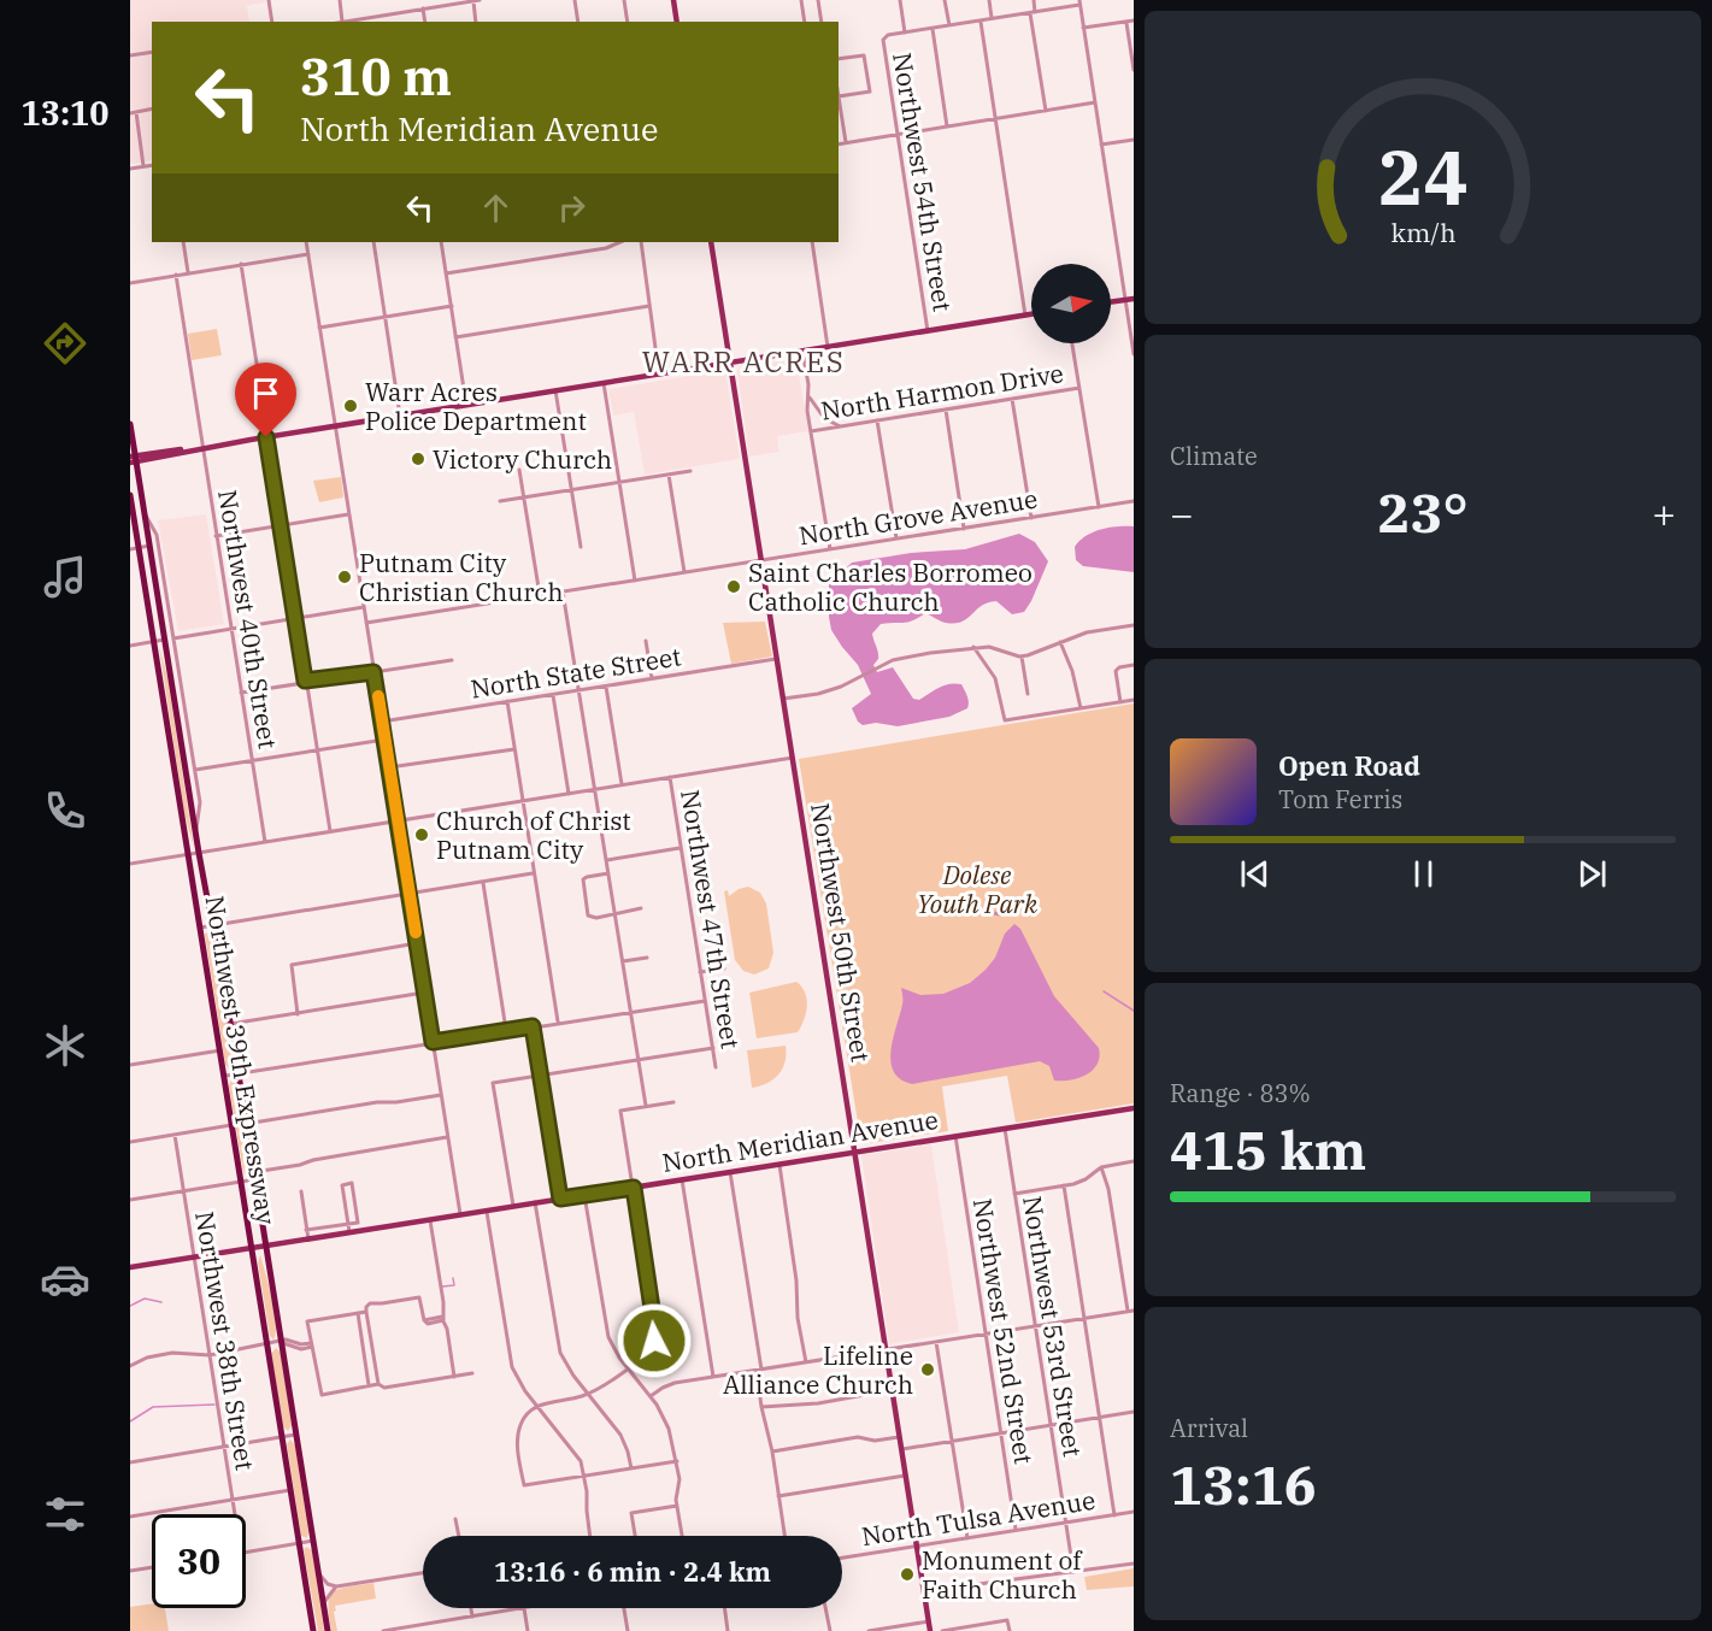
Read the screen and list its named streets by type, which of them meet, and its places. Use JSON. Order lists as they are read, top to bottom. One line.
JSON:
{"streets":{"highway":["Northwest 39th Expressway"],"main road":["Northwest 50th Street","North Meridian Avenue"],"street":["Northwest 54th Street","North Harmon Drive","North Grove Avenue","Northwest 40th Street","North State Street","Northwest 47th Street","Northwest 53rd Street","Northwest 52nd Street","Northwest 38th Street","North Tulsa Avenue"]},"crossings":[["North Grove Avenue","Northwest 50th Street"],["North State Street","Northwest 50th Street"],["Northwest 50th Street","North Meridian Avenue"],["Northwest 50th Street","North Tulsa Avenue"],["Northwest 39th Expressway","North Meridian Avenue"],["North Meridian Avenue","Northwest 53rd Street"],["North Meridian Avenue","Northwest 52nd Street"],["North Meridian Avenue","Northwest 38th Street"],["Northwest 53rd Street","North Tulsa Avenue"],["Northwest 52nd Street","North Tulsa Avenue"]],"districts":["WARR ACRES"],"parks":["Dolese Youth Park"],"places":["Warr Acres Police Department","Victory Church","Putnam City Christian Church","Saint Charles Borromeo Catholic Church","Church of Christ Putnam City","Lifeline Alliance Church","Monument of Faith Church"],"north":"right","page":{"tabs":"13:10","turn":["310 m","North Meridian Avenue"],"tile":["Climate",["Range · 83%","415 km"],["Arrival","13:16"]],"heat":["−","23°","+"],"song":["Open Road","Tom Ferris"],"limit":"30","trip":"13:16 · 6 min · 2.4 km","gauge":["24","km/h"]}}
